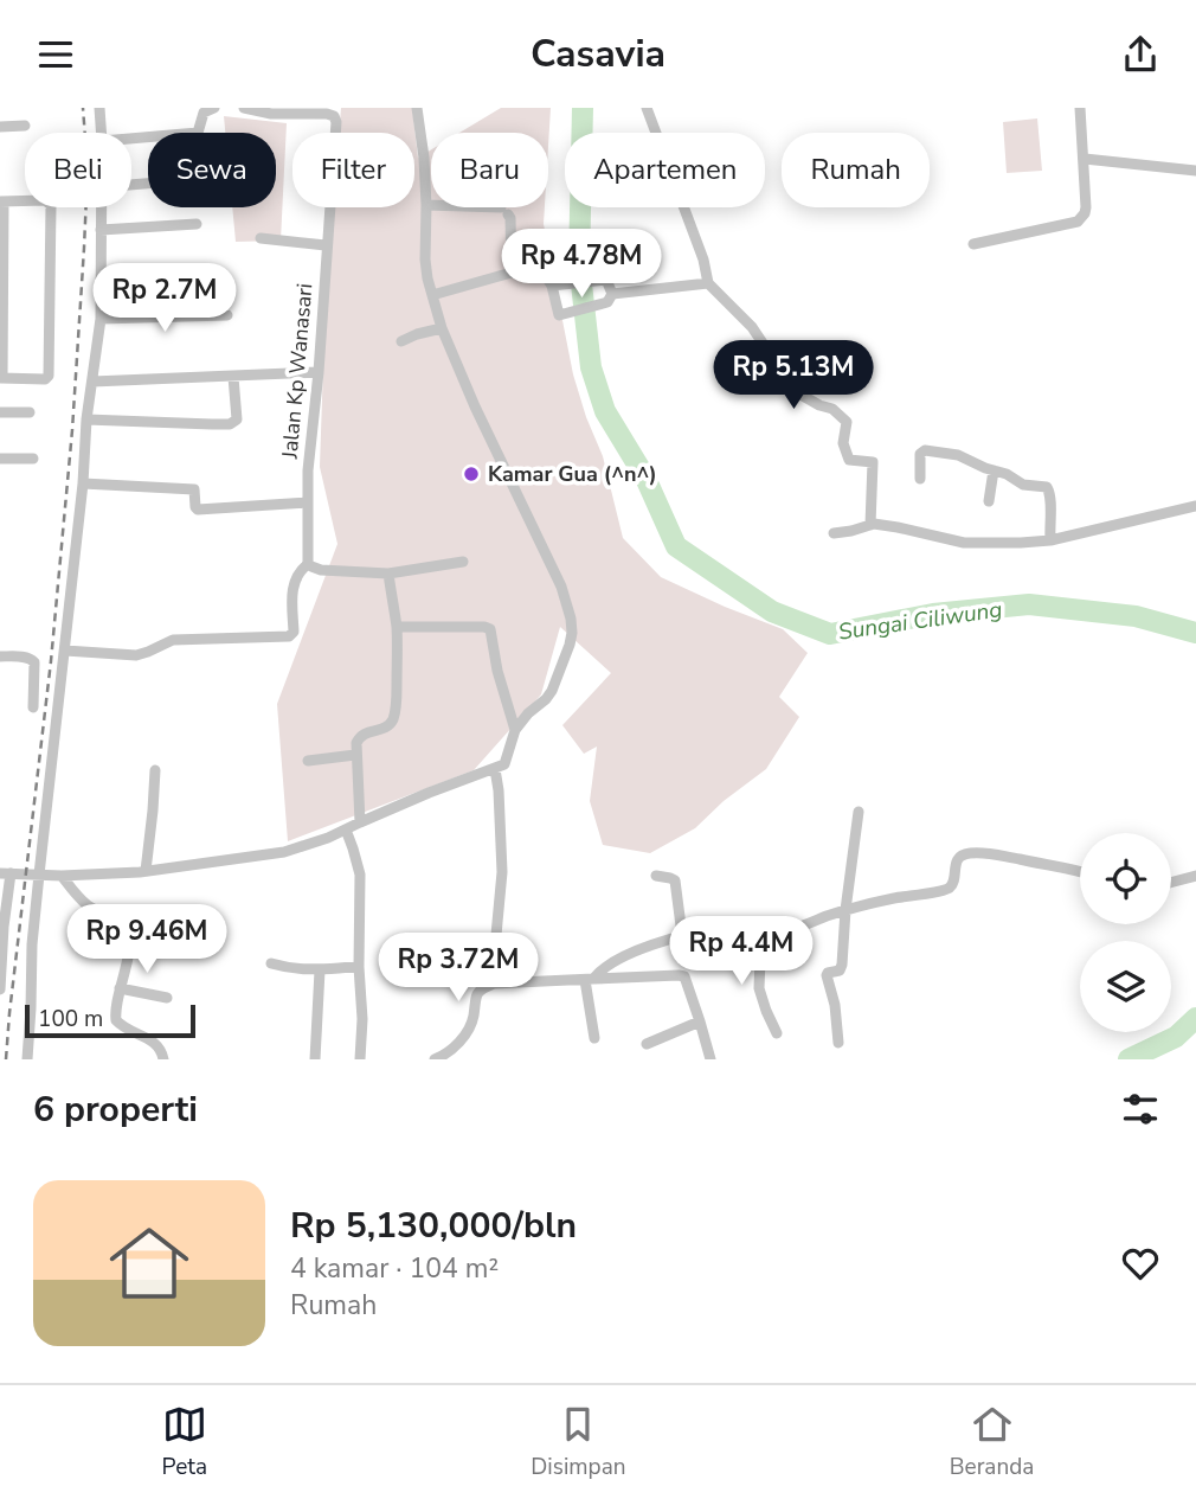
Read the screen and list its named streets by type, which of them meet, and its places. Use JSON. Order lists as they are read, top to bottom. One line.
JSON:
{"streets":{"street":["Jalan Kp Wanasari"]},"water":["Sungai Ciliwung"],"places":["Kamar Gua (^n^)"],"scale_bar":"100 m","page":{"header":"Casavia","chip":["Beli","Sewa","Filter","Baru","Apartemen","Rumah"],"price":["Rp 4.78M","Rp 2.7M","Rp 5.13M","Rp 9.46M","Rp 4.4M","Rp 3.72M"],"scale":"100 m","heading":"6 properti","list":[{"name":"Rp 5,130,000/bln","note":"4 kamar · 104 m² · Rumah"}],"tabs":["Peta","Disimpan","Beranda"]}}
